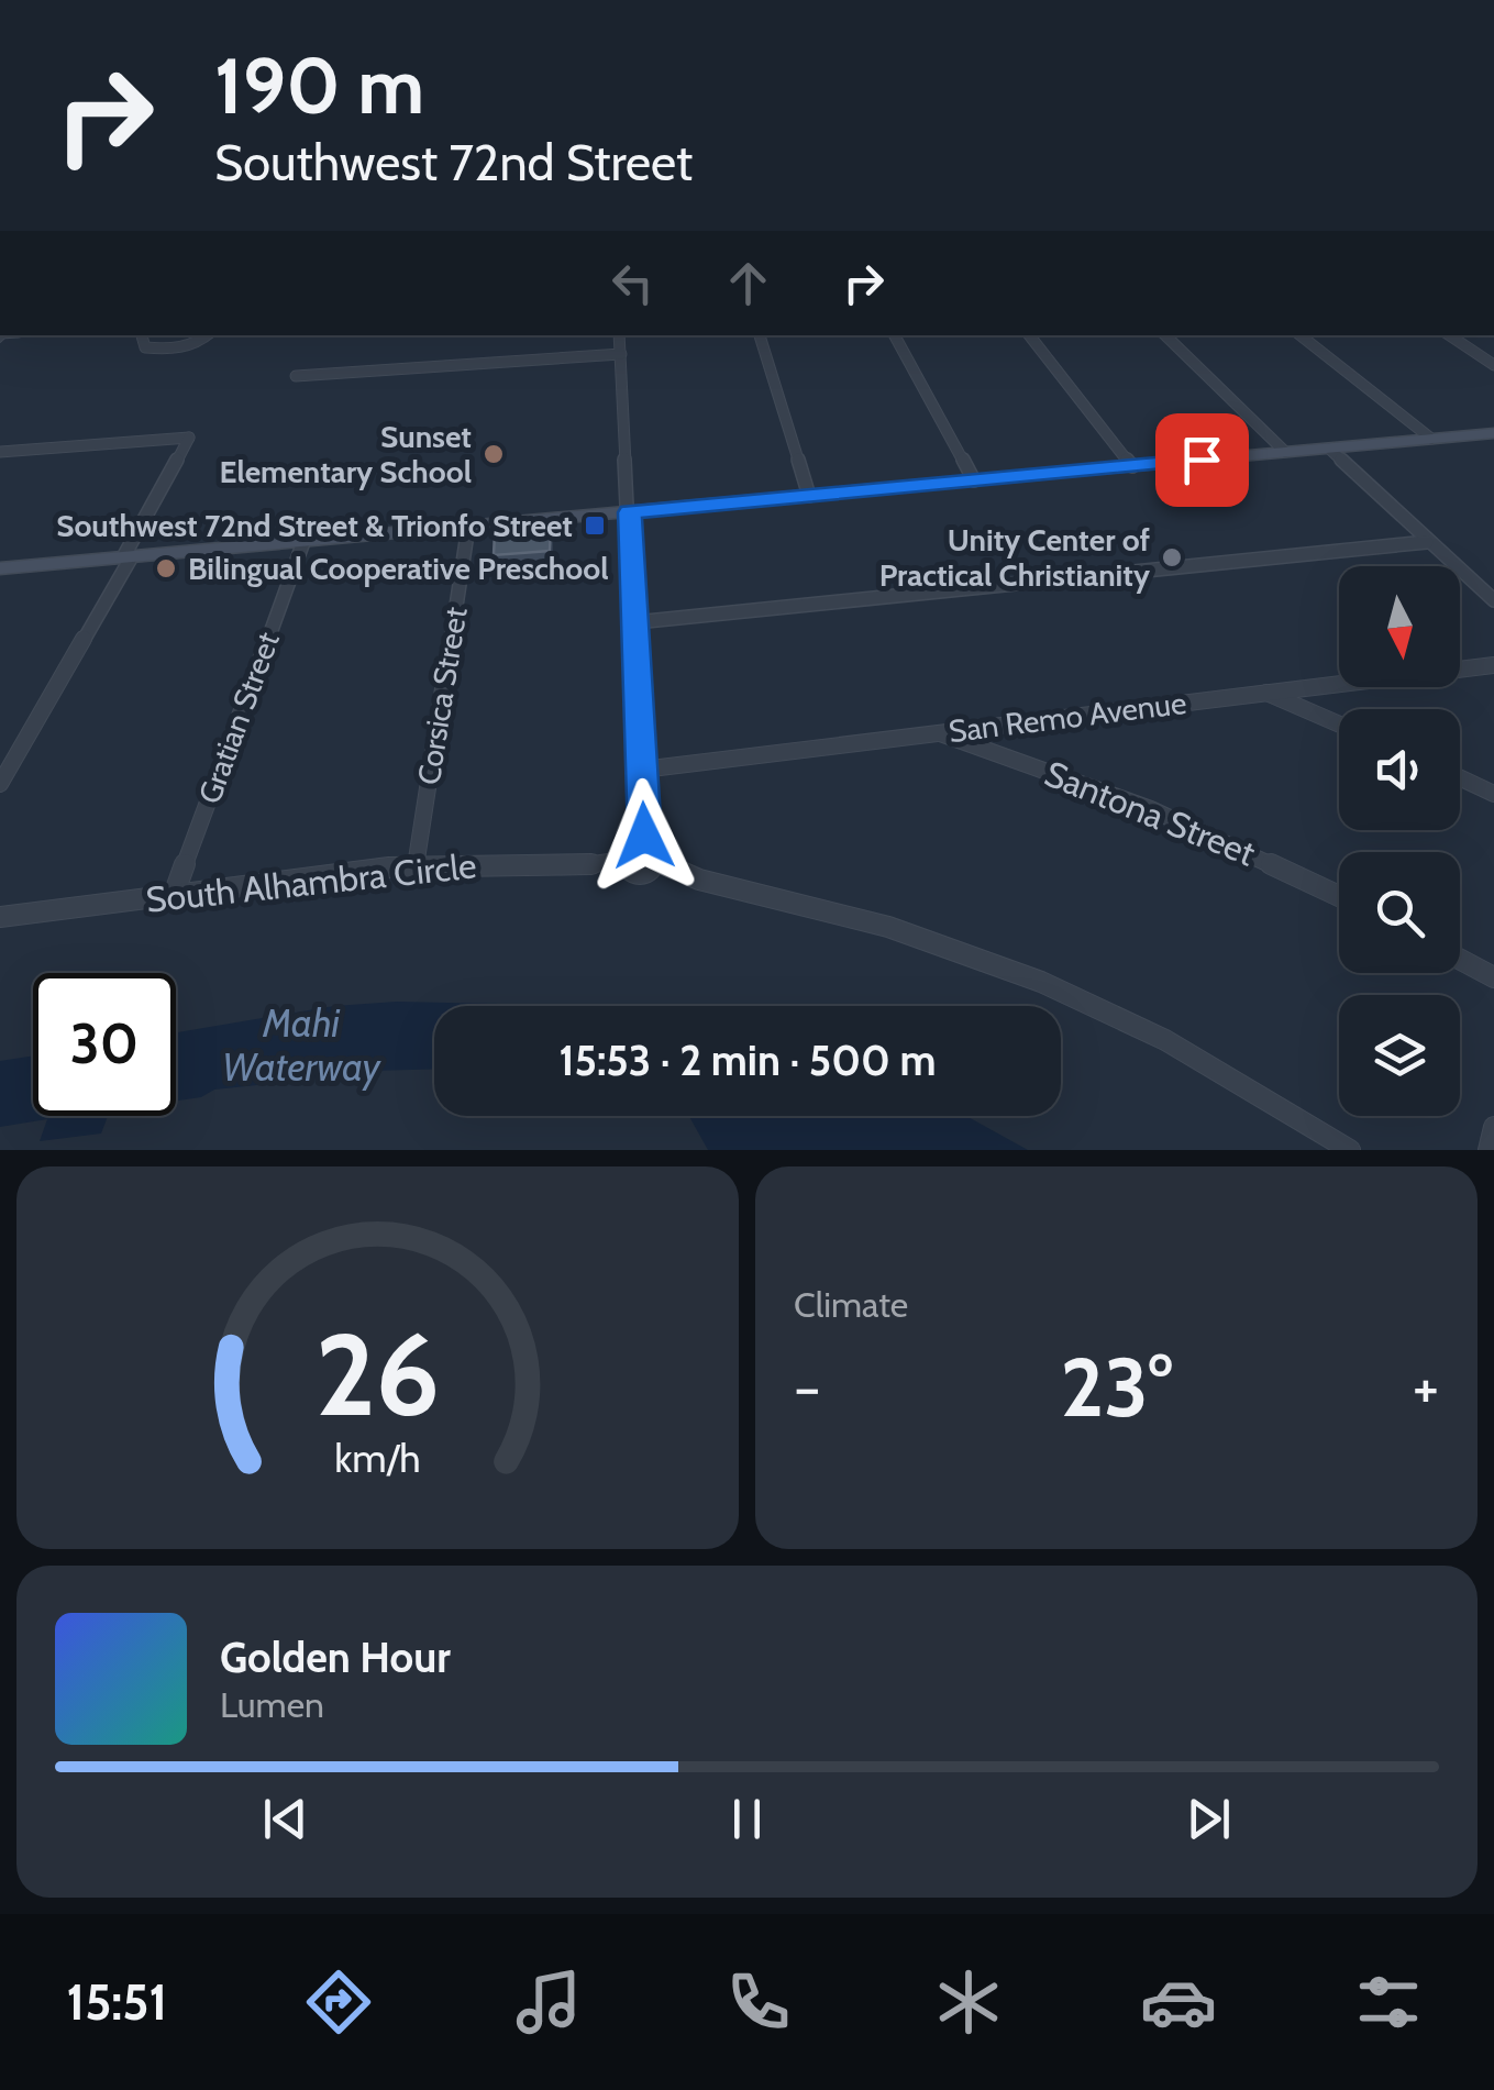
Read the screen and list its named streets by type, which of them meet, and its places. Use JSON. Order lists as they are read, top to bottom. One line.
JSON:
{"streets":{"street":["Corsica Street","San Remo Avenue","Gratian Street","Santona Street","South Alhambra Circle"]},"crossings":[["Corsica Street","South Alhambra Circle"],["San Remo Avenue","Santona Street"],["Gratian Street","South Alhambra Circle"]],"water":["Mahi Waterway"],"places":{"other":["Sunset Elementary School","Unity Center of Practical Christianity","Bilingual Cooperative Preschool"],"transit":["Southwest 72nd Street & Trionfo Street"]},"north":"bottom","page":{"turn":["190 m","Southwest 72nd Street"],"limit":"30","trip":"15:53 · 2 min · 500 m","tile":"Climate","heat":["−","23°","+"],"song":["Golden Hour","Lumen"],"tabs":"15:51","gauge":["26","km/h"]}}
